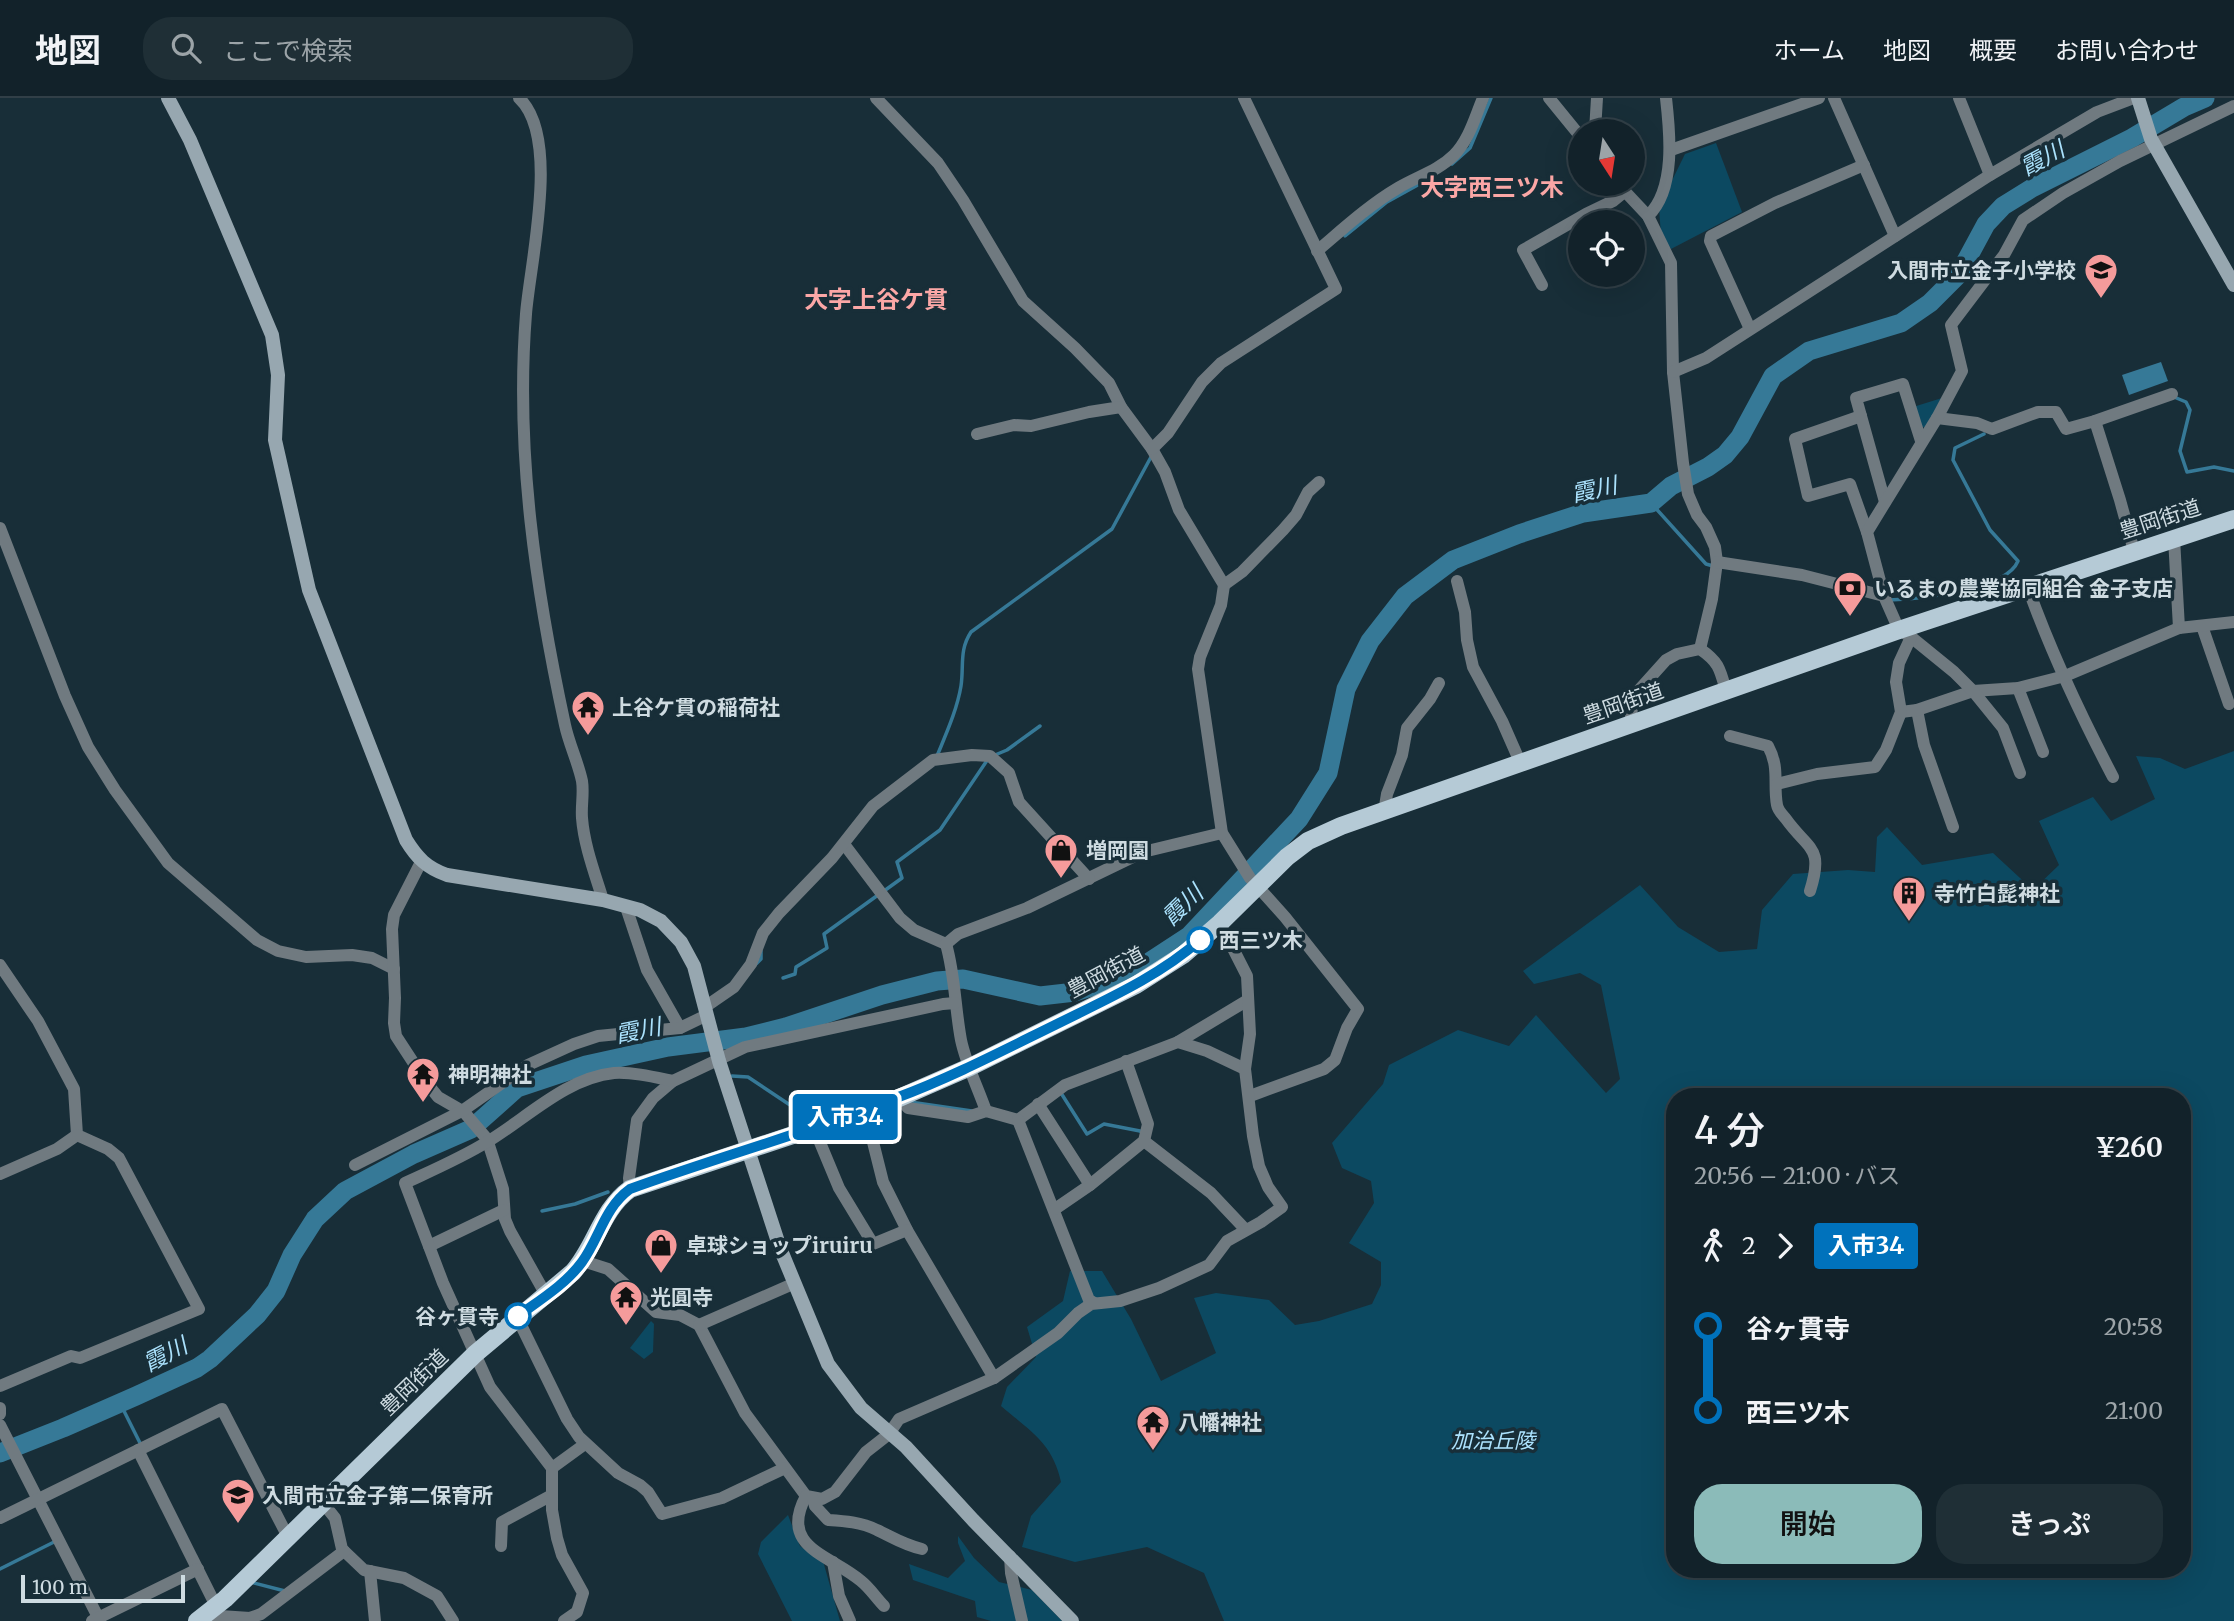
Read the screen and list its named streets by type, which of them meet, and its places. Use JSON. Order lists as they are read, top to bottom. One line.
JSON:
{"streets":{"main road":["豊岡街道"]},"districts":["大字西三ツ木","大字上谷ケ貫"],"water":["霞川"],"parks":["加治丘陵"],"places":{"school or university":["入間市立金子小学校","入間市立金子第二保育所"],"bank":["いるまの農業協同組合 金子支店"],"temple":["上谷ケ貫の稲荷社","神明神社","光圓寺","八幡神社"],"shop":["増岡園","卓球ショップiruiru"],"building":["寺竹白髭神社"],"other":["西三ツ木","谷ヶ貫寺"]},"lines":["bus line 入市34"],"scale_bar":"100 m","north":"bottom","page":{"header":"地図","search":"ここで検索","nav":["ホーム","地図","概要","お問い合わせ"],"on_map":"入市34","heading":["4 分","20:56 – 21:00 · バス","¥260"],"legs":["2","入市34"],"list":[{"name":"谷ヶ貫寺","value":"20:58"},{"name":"西三ツ木","value":"21:00"}],"buttons":["開始","きっぷ"],"scale":"100 m"}}
